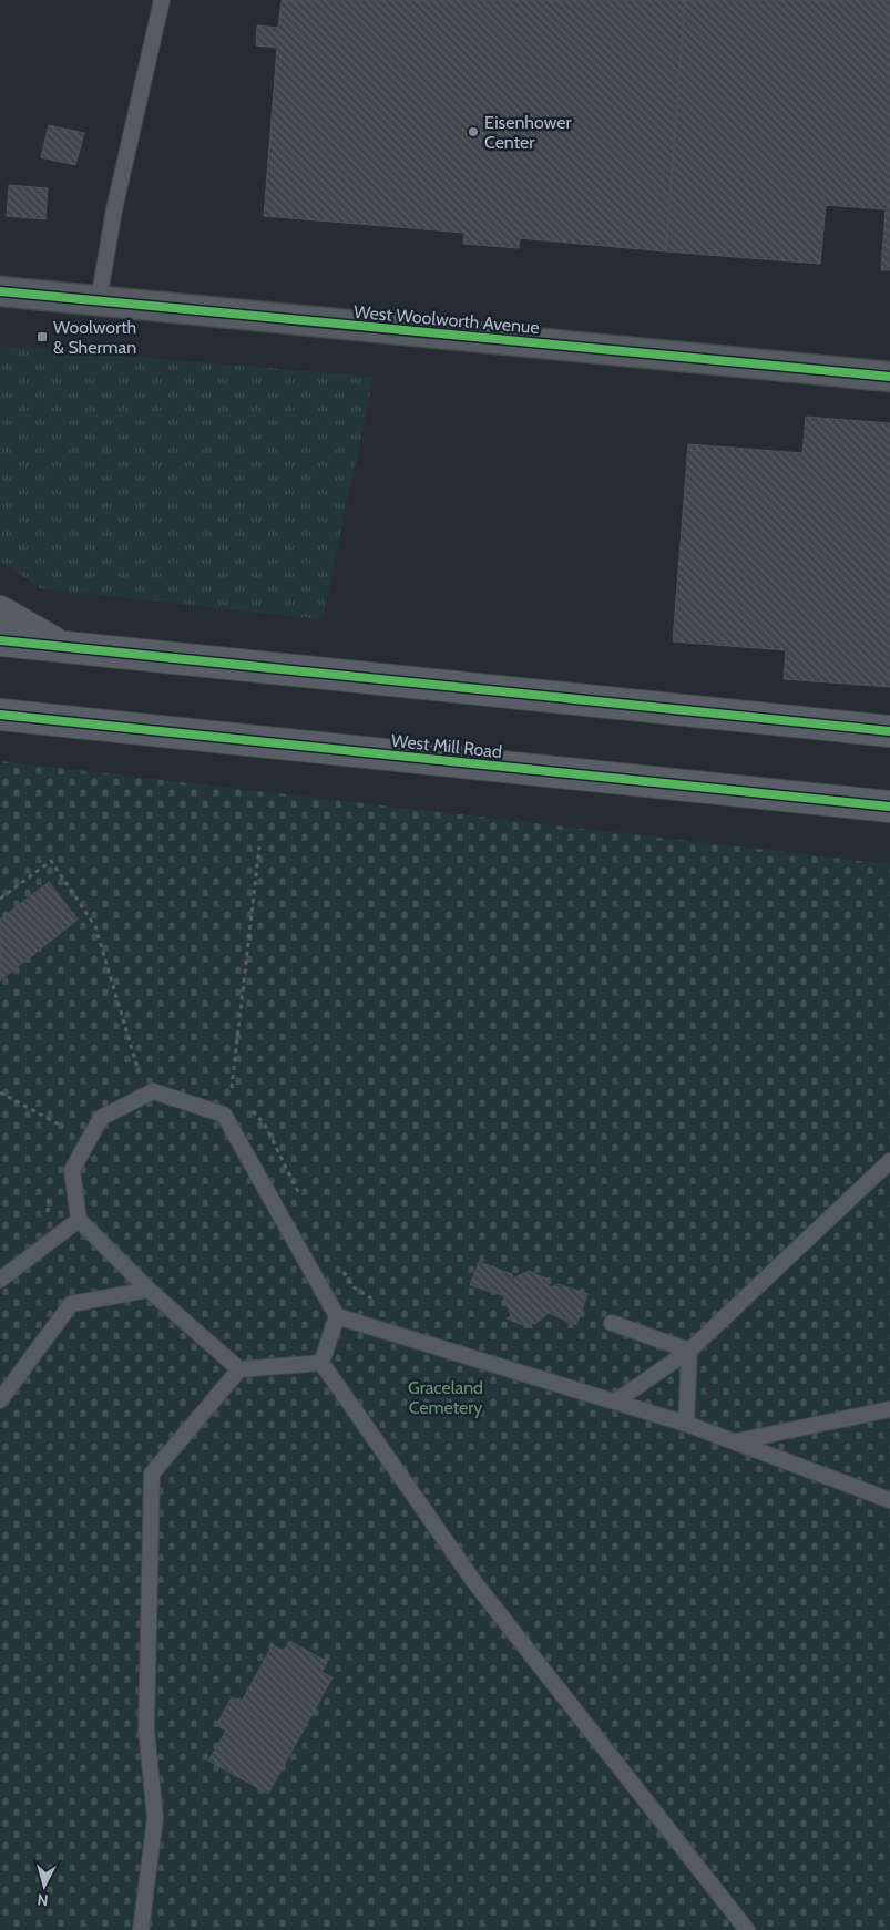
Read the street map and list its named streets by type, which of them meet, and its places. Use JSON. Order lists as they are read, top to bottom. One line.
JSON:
{"streets":{"main road":["West Mill Road"],"street":["West Woolworth Avenue"]},"parks":["Graceland Cemetery"],"places":{"other":["Eisenhower Center"],"transit":["Woolworth & Sherman"]},"north":"bottom"}
